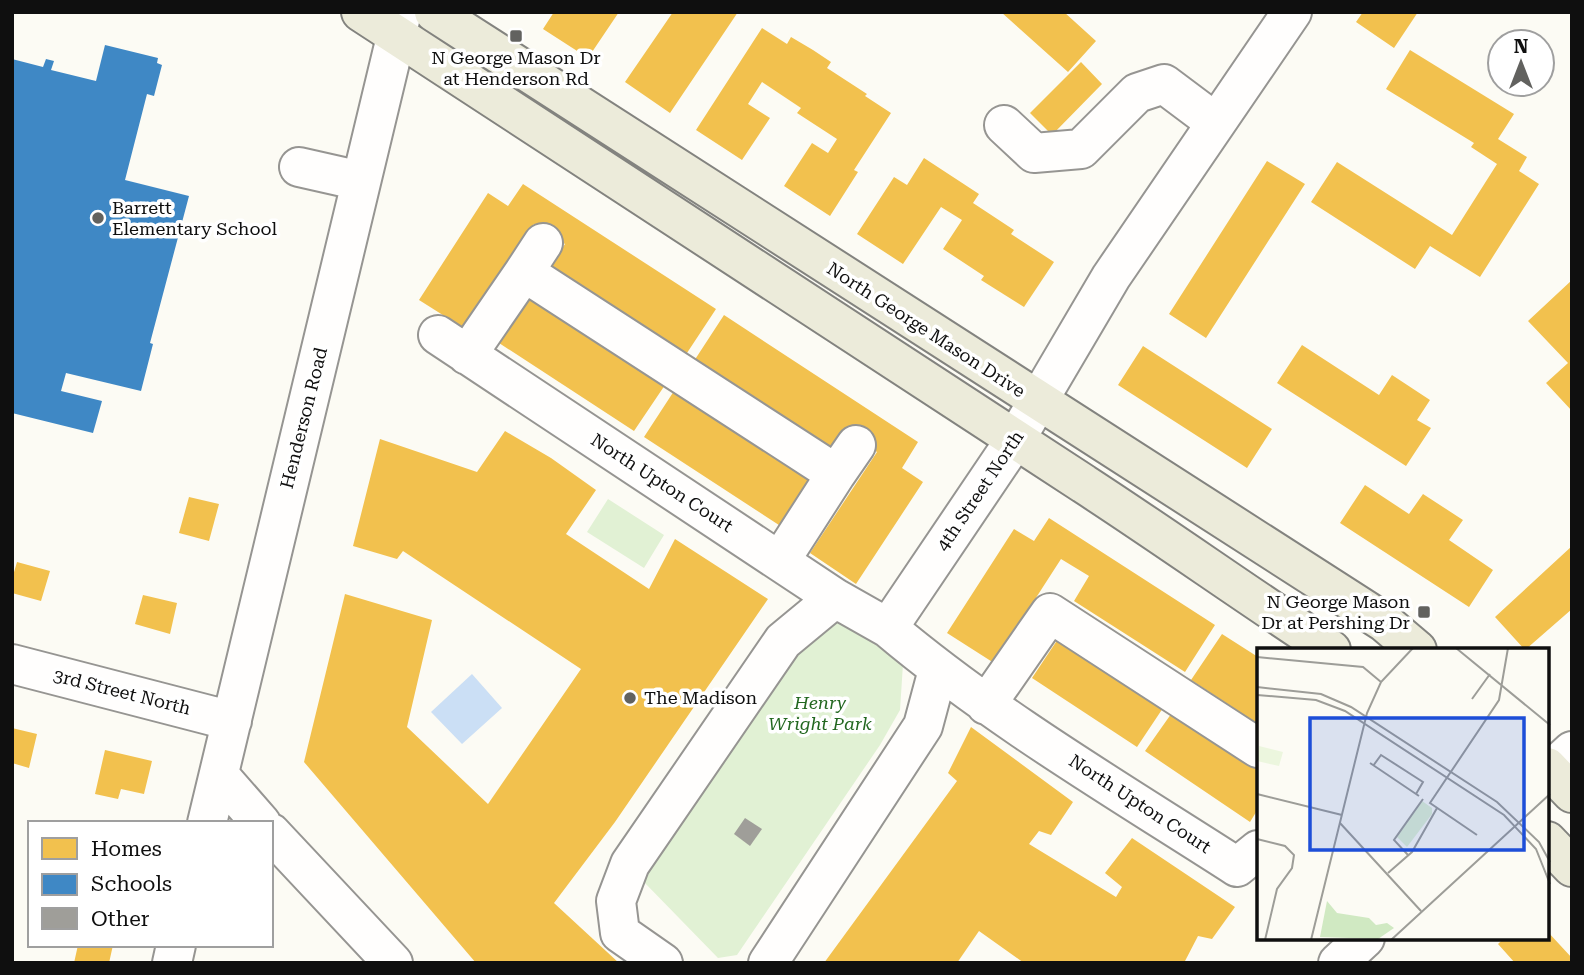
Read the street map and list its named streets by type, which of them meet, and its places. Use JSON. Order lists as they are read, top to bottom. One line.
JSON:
{"streets":{"main road":["North George Mason Drive"],"street":["Henderson Road","North Upton Court","4th Street North","3rd Street North"]},"crossings":[["North George Mason Drive","4th Street North"],["Henderson Road","3rd Street North"],["North Upton Court","4th Street North"]],"parks":["Henry Wright Park"],"places":{"transit":["N George Mason Dr at Henderson Rd","N George Mason Dr at Pershing Dr"],"other":["Barrett Elementary School","The Madison"]},"legend":["Homes","Schools","Other"],"north":"top"}
